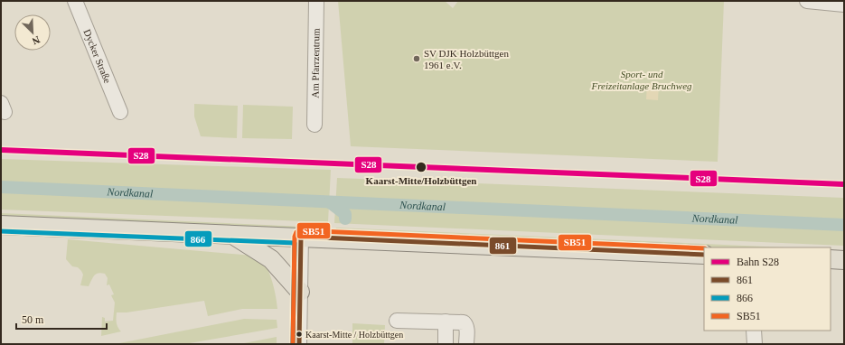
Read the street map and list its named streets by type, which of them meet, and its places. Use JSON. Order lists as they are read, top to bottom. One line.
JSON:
{"streets":{"street":["Dycker Straße","Am Pfarrzentrum"]},"water":["Nordkanal"],"parks":["Sport- und Freizeitanlage Bruchweg"],"places":["SV DJK Holzbüttgen 1961 e.V.","Kaarst-Mitte/Holzbüttgen","Kaarst-Mitte / Holzbüttgen"],"lines":["rail line S28","transit line SB51","transit line 866","transit line 861"],"legend":["Bahn S28","861","866","SB51"],"scale_bar":"50 m","north":"bottom right"}
